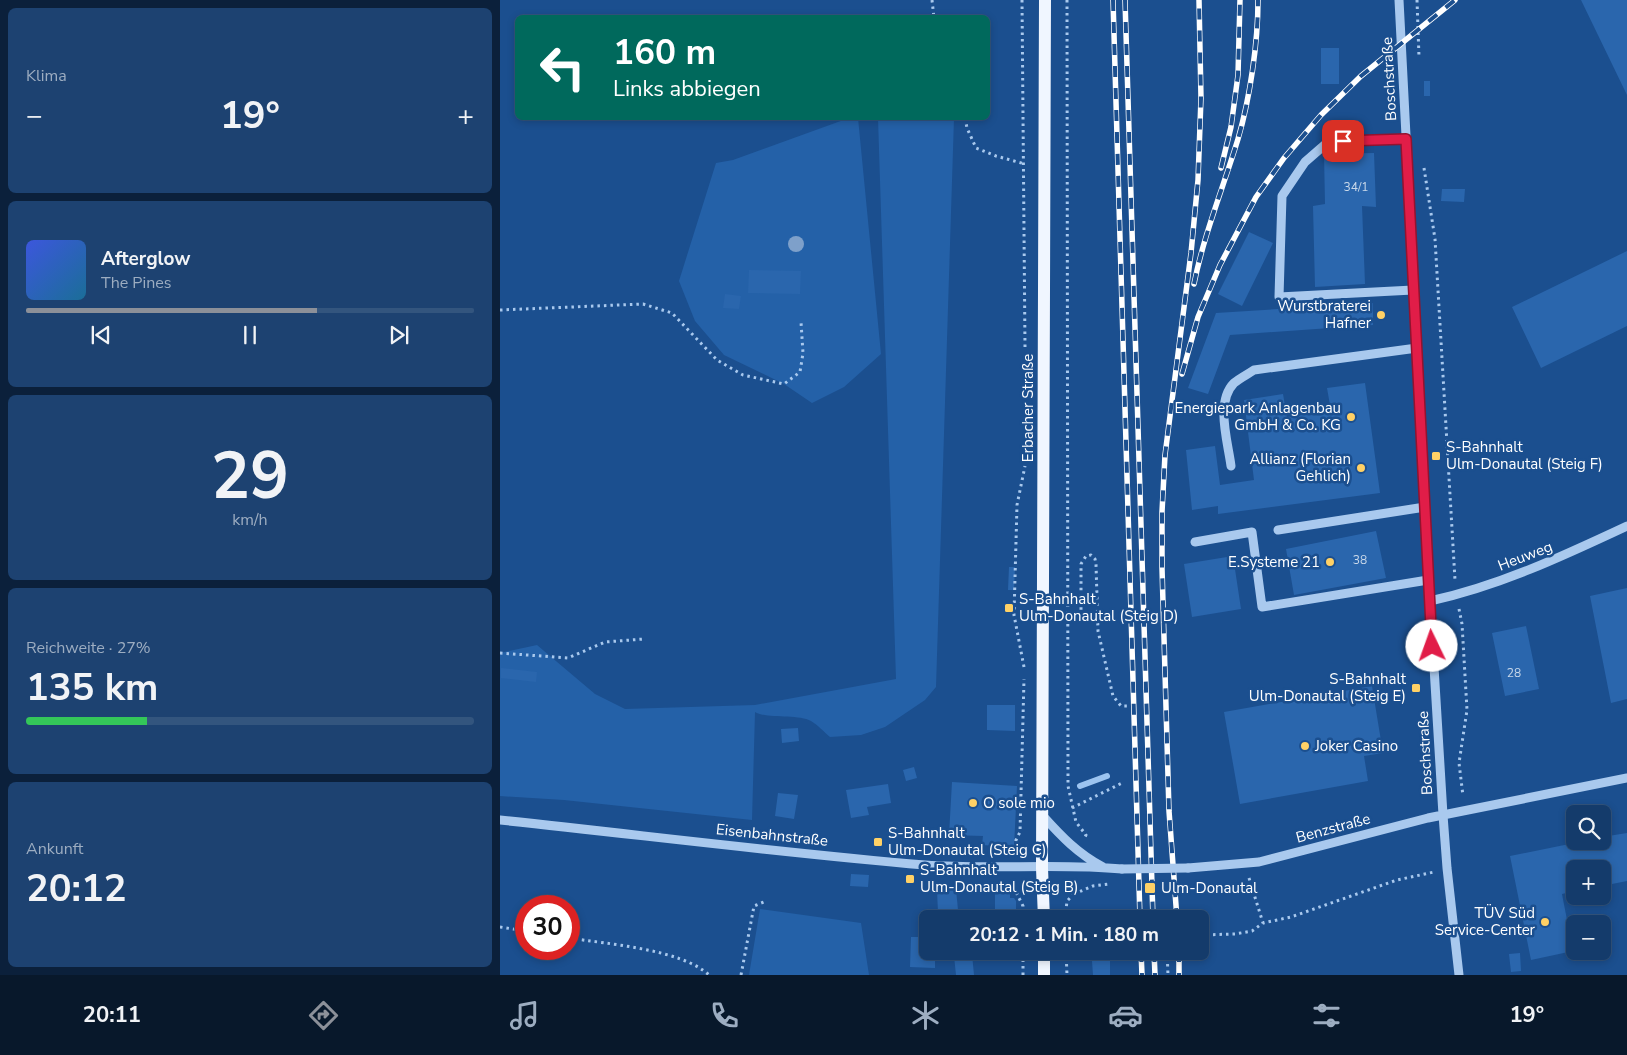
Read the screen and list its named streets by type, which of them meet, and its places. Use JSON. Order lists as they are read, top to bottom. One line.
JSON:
{"streets":{"main road":["Erbacher Straße"],"street":["Boschstraße","Heuweg","Benzstraße","Eisenbahnstraße"]},"crossings":[["Boschstraße","Heuweg"],["Boschstraße","Benzstraße"],["Erbacher Straße","Benzstraße"],["Erbacher Straße","Eisenbahnstraße"],["Benzstraße","Eisenbahnstraße"]],"places":{"other":["Wurstbraterei Hafner","Energiepark Anlagenbau GmbH & Co. KG","Allianz (Florian Gehlich)","E.Systeme 21","Joker Casino","O sole mio","TÜV Süd Service-Center"],"transit":["S-Bahnhalt Ulm-Donautal (Steig F)","S-Bahnhalt Ulm-Donautal (Steig D)","S-Bahnhalt Ulm-Donautal (Steig E)","S-Bahnhalt Ulm-Donautal (Steig C)","S-Bahnhalt Ulm-Donautal (Steig B)","Ulm-Donautal"]},"house_numbers":["34/1","38","28"],"page":{"tile":["Klima",["29","km/h"],["Reichweite · 27%","135 km"],["Ankunft","20:12"]],"turn":["160 m","Links abbiegen"],"heat":["−","19°","+"],"song":["Afterglow","The Pines"],"map_buttons":["+","−"],"limit":"30","trip":"20:12 · 1 Min. · 180 m","tabs":["20:11","19°"]}}
